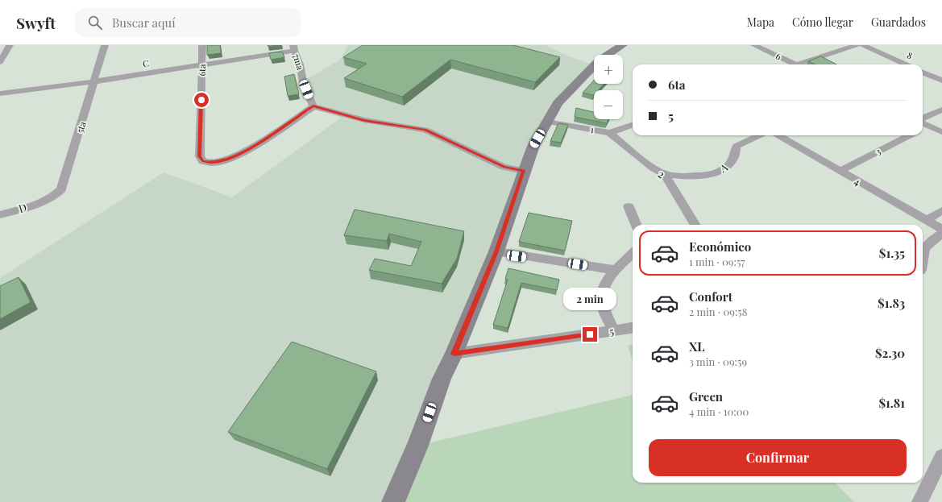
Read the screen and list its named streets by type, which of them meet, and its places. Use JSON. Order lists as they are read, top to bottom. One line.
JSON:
{"streets":{"street":["8","6","7ma","C","6ta","5ta","1","3","A","2","4","D","5"]},"crossings":[["7ma","C"],["7ma","6ta"],["C","6ta"],["C","5ta"],["5ta","D"],["1","2"],["3","4"],["A","2"]],"page":{"header":"Swyft","search":"Buscar aquí","nav":["Mapa","Cómo llegar","Guardados"],"map_buttons":["+","−"],"banner":["6ta","5"],"list":[{"name":"Económico","note":"1 min · 09:57","value":"$1.35"},{"name":"Confort","note":"2 min · 09:58","value":"$1.83"},{"name":"XL","note":"3 min · 09:59","value":"$2.30"},{"name":"Green","note":"4 min · 10:00","value":"$1.81"}],"bubble":"2 min","buttons":"Confirmar"}}
